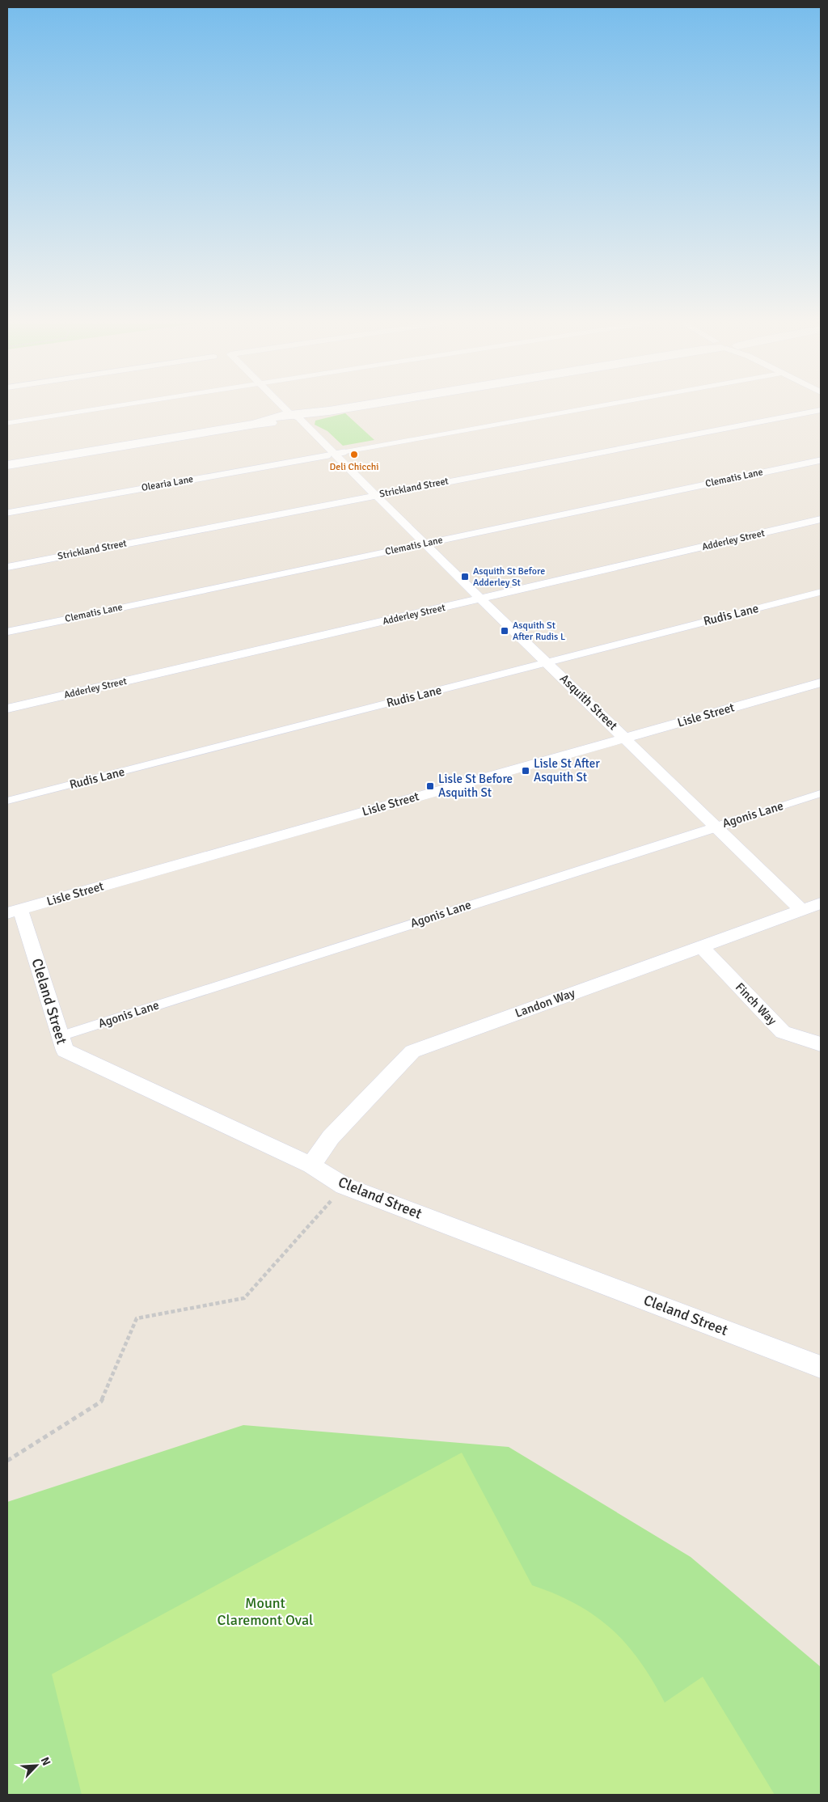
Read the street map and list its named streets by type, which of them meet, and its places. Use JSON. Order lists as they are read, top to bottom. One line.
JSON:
{"streets":{"street":["Strickland Street","Adderley Street","Asquith Street","Lisle Street","Cleland Street","Landon Way","Finch Way"],"lane":["Clematis Lane","Olearia Lane","Rudis Lane","Agonis Lane"]},"crossings":[["Clematis Lane","Asquith Street"],["Olearia Lane","Asquith Street"],["Strickland Street","Asquith Street"],["Adderley Street","Asquith Street"],["Rudis Lane","Asquith Street"],["Asquith Street","Lisle Street"],["Asquith Street","Agonis Lane"],["Asquith Street","Landon Way"],["Lisle Street","Cleland Street"],["Agonis Lane","Cleland Street"],["Cleland Street","Landon Way"],["Landon Way","Finch Way"]],"parks":["Mount Claremont Oval"],"places":{"other":["Deli Chicchi"],"transit":["Asquith St Before Adderley St","Asquith St After Rudis L","Lisle St After Asquith St","Lisle St Before Asquith St"]},"north":"top right"}
